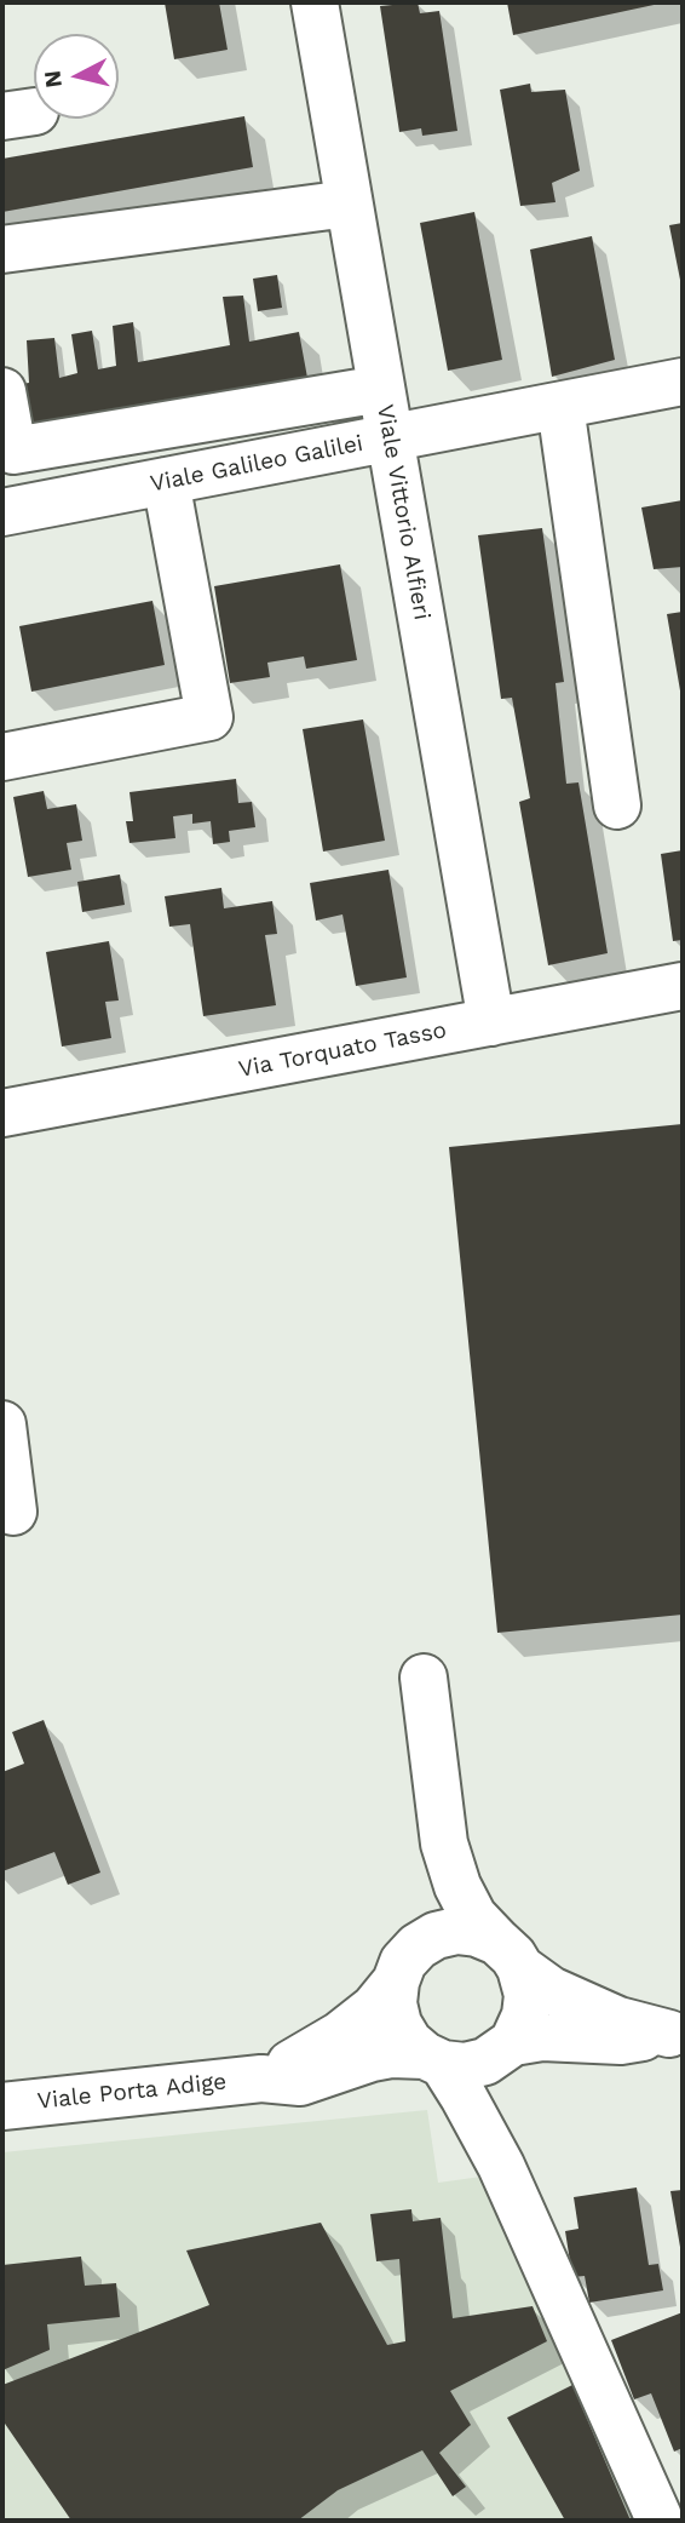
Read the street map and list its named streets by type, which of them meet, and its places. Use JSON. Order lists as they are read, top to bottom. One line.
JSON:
{"streets":{"street":["Viale Galileo Galilei","Viale Vittorio Alfieri","Via Torquato Tasso","Viale Porta Adige"]},"crossings":[["Viale Galileo Galilei","Viale Vittorio Alfieri"],["Viale Vittorio Alfieri","Via Torquato Tasso"]],"north":"left"}
